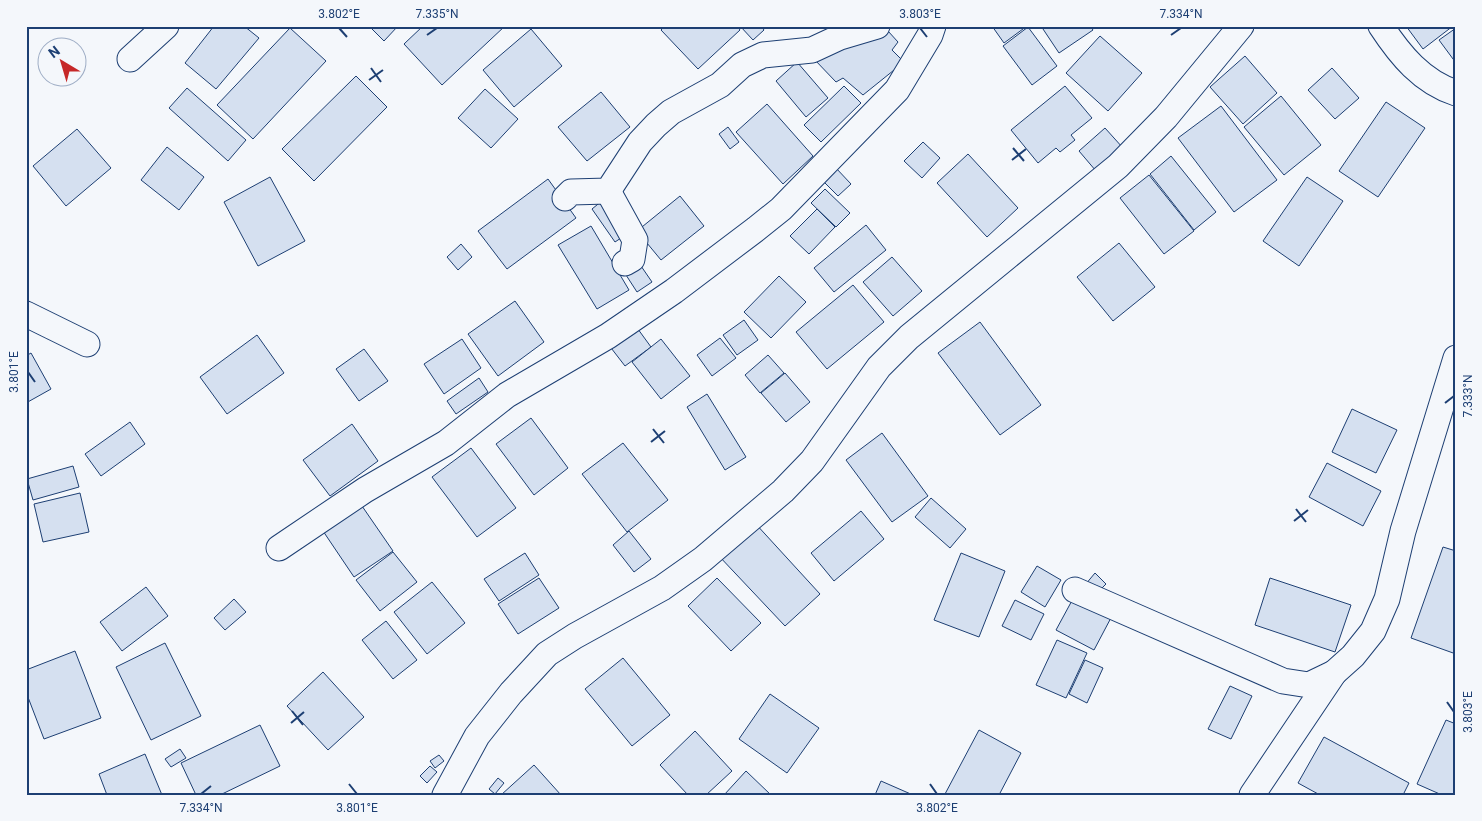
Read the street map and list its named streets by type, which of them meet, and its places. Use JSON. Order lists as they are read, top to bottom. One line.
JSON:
{"north":"top left","coordinates":["3.802°E","7.335°N","3.803°E","7.334°N","3.801°E","7.333°N"]}
